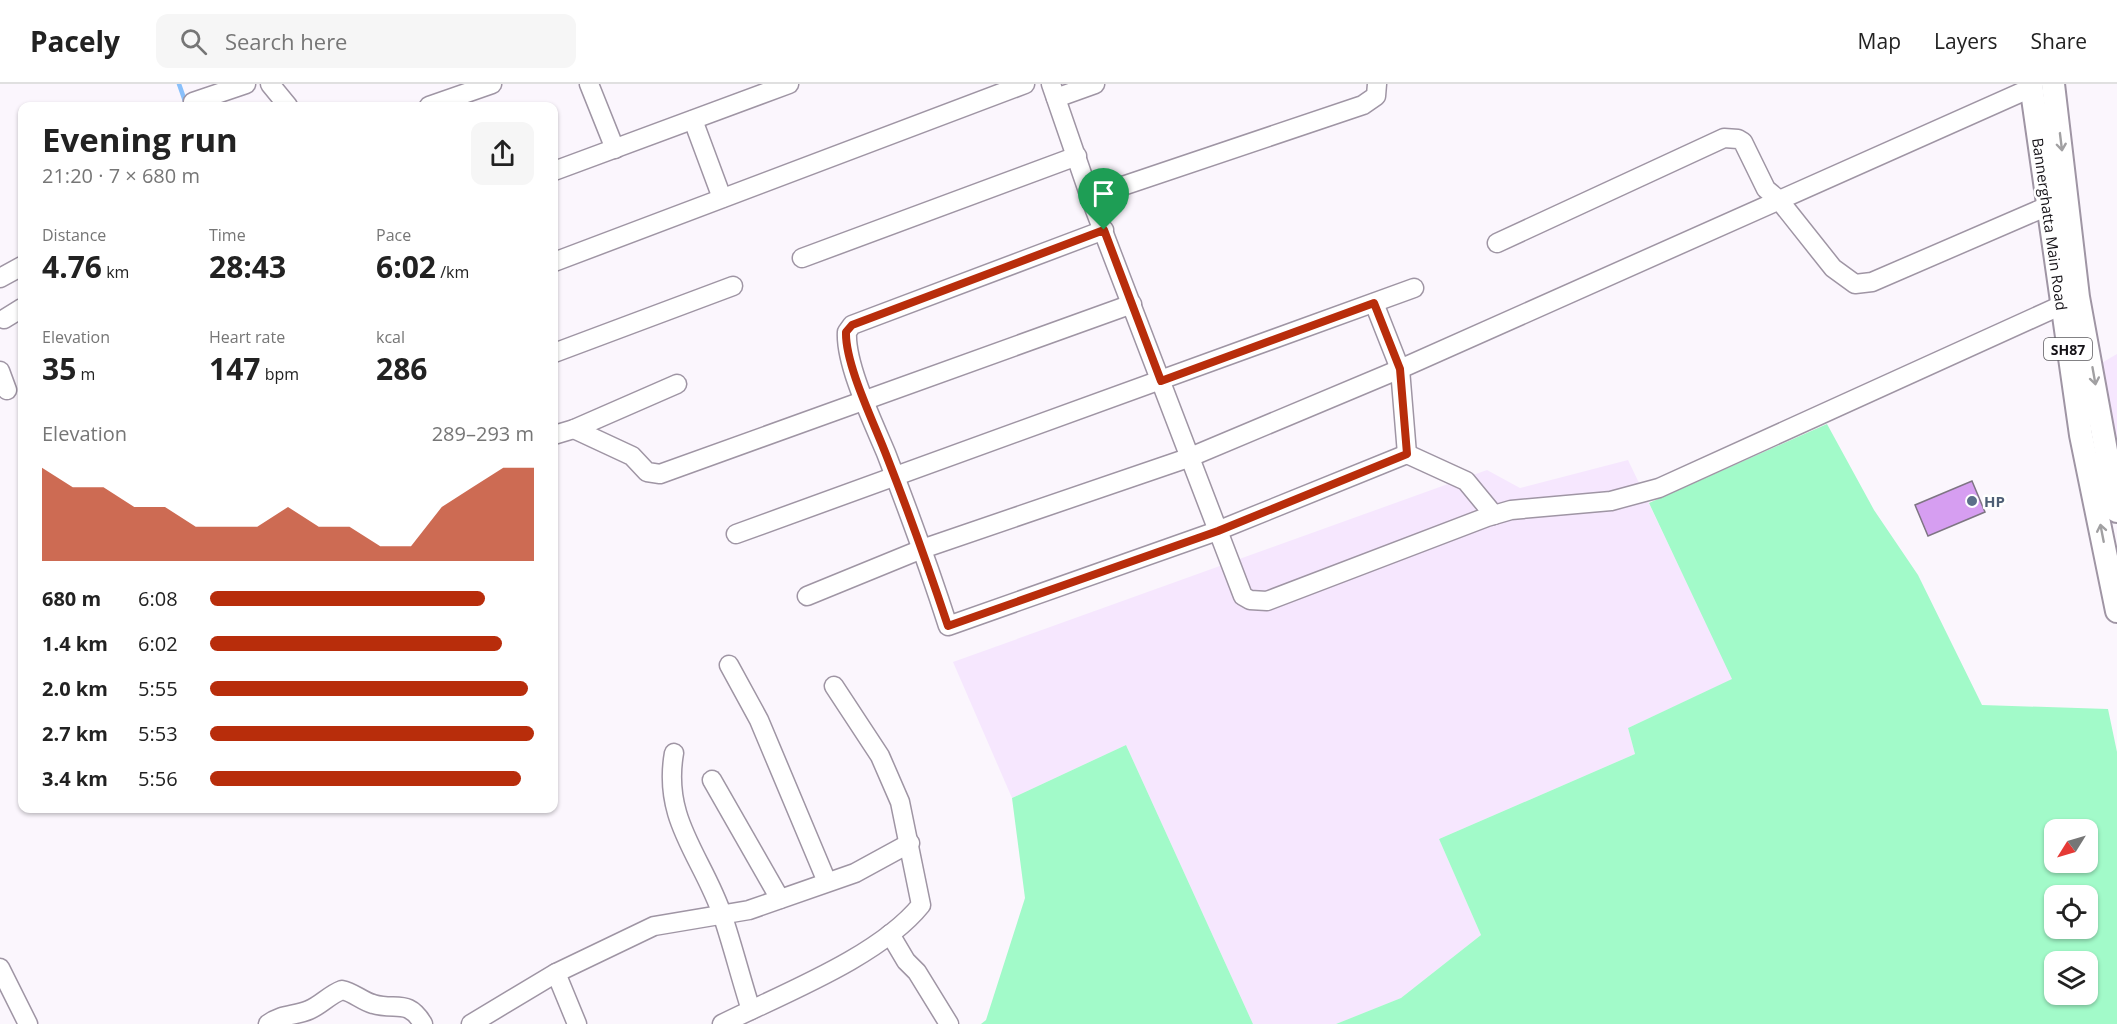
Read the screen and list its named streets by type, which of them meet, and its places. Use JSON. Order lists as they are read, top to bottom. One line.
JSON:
{"streets":{"main road":["Bannerghatta Main Road","SH87"]},"places":["HP"],"north":"bottom left","page":{"header":"Pacely","search":"Search here","nav":["Map","Layers","Share"],"heading":["Evening run","21:20 · 7 × 680 m"],"stats":[["Distance","4.76 km"],["Time","28:43"],["Pace","6:02 /km"],["Elevation","35 m"],["Heart rate","147 bpm"],["kcal","286"]],"chart":["Elevation","289–293 m"],"list":[{"name":"680 m","note":"6:08"},{"name":"1.4 km","note":"6:02"},{"name":"2.0 km","note":"5:55"},{"name":"2.7 km","note":"5:53"},{"name":"3.4 km","note":"5:56"}]}}
